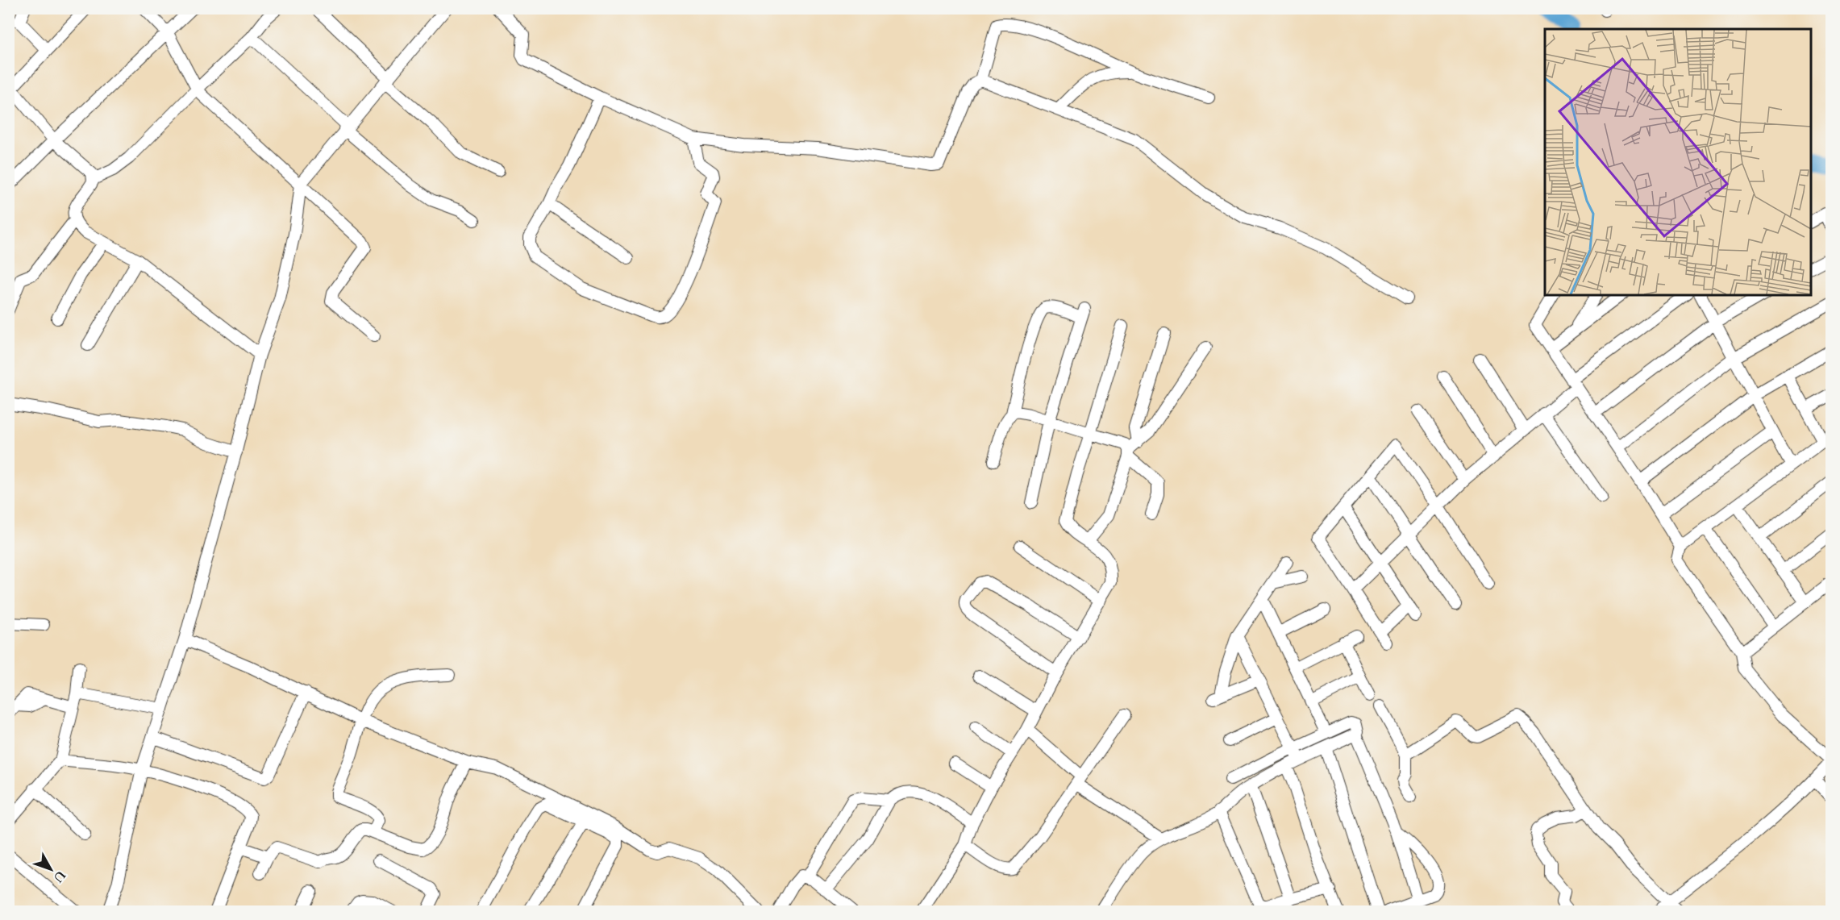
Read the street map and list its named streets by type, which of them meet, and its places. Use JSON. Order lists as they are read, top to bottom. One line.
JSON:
{"north":"bottom right"}
